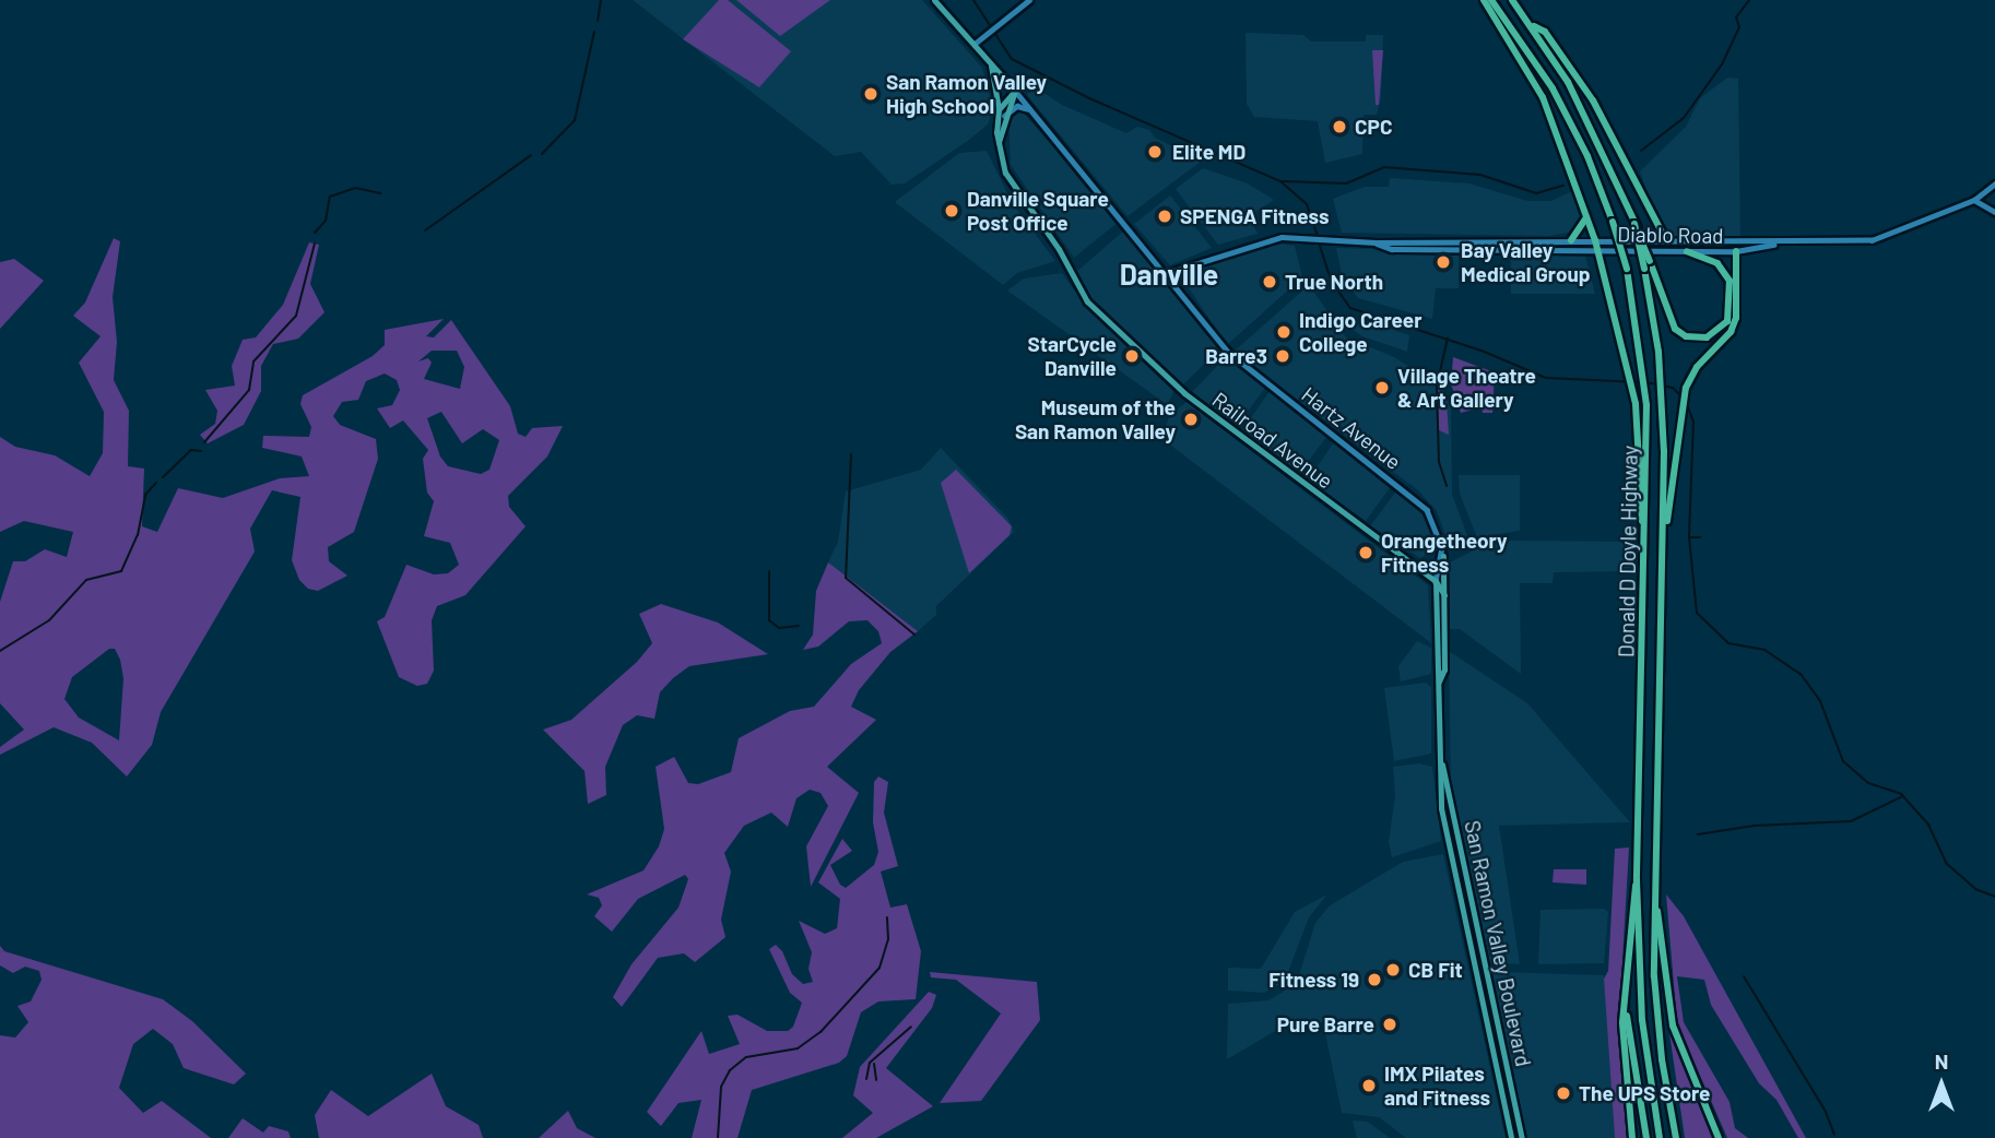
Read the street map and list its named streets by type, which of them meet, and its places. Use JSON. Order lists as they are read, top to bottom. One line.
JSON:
{"streets":{"highway":["Donald D Doyle Highway"],"main road":["Railroad Avenue","San Ramon Valley Boulevard"],"street":["Diablo Road","Hartz Avenue"]},"crossings":[["Diablo Road","Hartz Avenue"],["Hartz Avenue","San Ramon Valley Boulevard"],["Railroad Avenue","San Ramon Valley Boulevard"]],"districts":["Danville"],"places":["San Ramon Valley High School","CPC","Elite MD","Danville Square Post Office","SPENGA Fitness","Bay Valley Medical Group","True North","Indigo Career College","StarCycle Danville","Barre3","Village Theatre & Art Gallery","Museum of the San Ramon Valley","Orangetheory Fitness","CB Fit","Fitness 19","Pure Barre","IMX Pilates and Fitness","The UPS Store"],"north":"top"}
